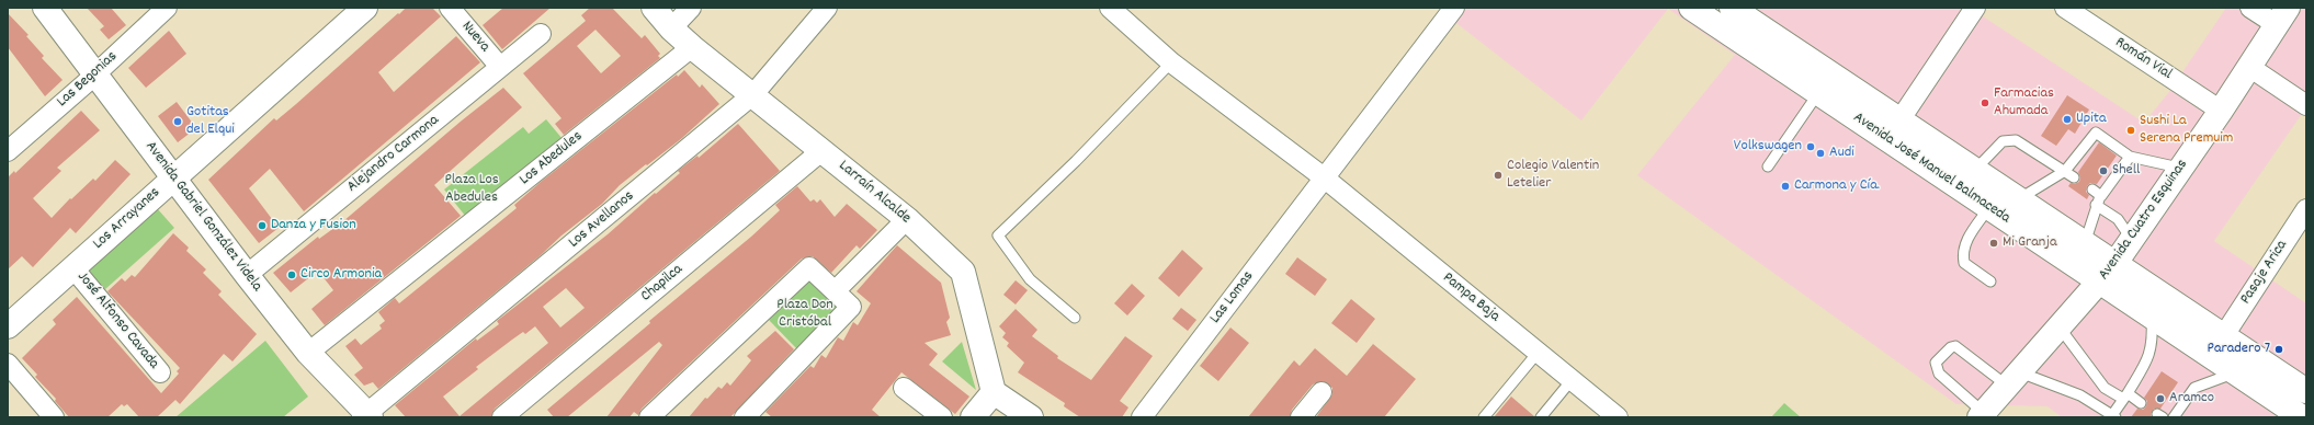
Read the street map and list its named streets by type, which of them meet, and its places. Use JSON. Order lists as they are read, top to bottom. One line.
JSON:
{"streets":{"main road":["Avenida José Manuel Balmaceda","Larraín Alcalde","Avenida Gabriel González Videla","Los Arrayanes","Avenida Cuatro Esquinas"],"street":["Nueva","Román Vial","Las Begonias","Alejandro Carmona","Los Abedules","Los Avellanos","Pasaje Arica","Chapilca","Las Lomas","Pampa Baja","José Alfonso Cavada"]},"crossings":[["Nueva","Alejandro Carmona"],["Román Vial","Avenida Cuatro Esquinas"],["Las Begonias","Avenida Gabriel González Videla"],["Alejandro Carmona","Avenida Gabriel González Videla"],["Los Abedules","Larraín Alcalde"],["Los Abedules","Avenida Gabriel González Videla"],["Avenida José Manuel Balmaceda","Avenida Cuatro Esquinas"],["Avenida José Manuel Balmaceda","Pasaje Arica"],["Larraín Alcalde","Los Avellanos"],["Larraín Alcalde","Chapilca"],["Avenida Gabriel González Videla","Los Arrayanes"],["Avenida Gabriel González Videla","Los Avellanos"],["Los Arrayanes","José Alfonso Cavada"],["Las Lomas","Pampa Baja"]],"parks":["Plaza Los Abedules","Plaza Don Cristóbal"],"places":["Farmacias Ahumada","Upita","Gotitas del Elqui","Sushi La Serena Premuim","Volkswagen","Audi","Shell","Colegio Valentin Letelier","Carmona y Cía.","Danza y Fusion","Mi Granja","Circo Armonia","Paradero 7","Aramco"]}
